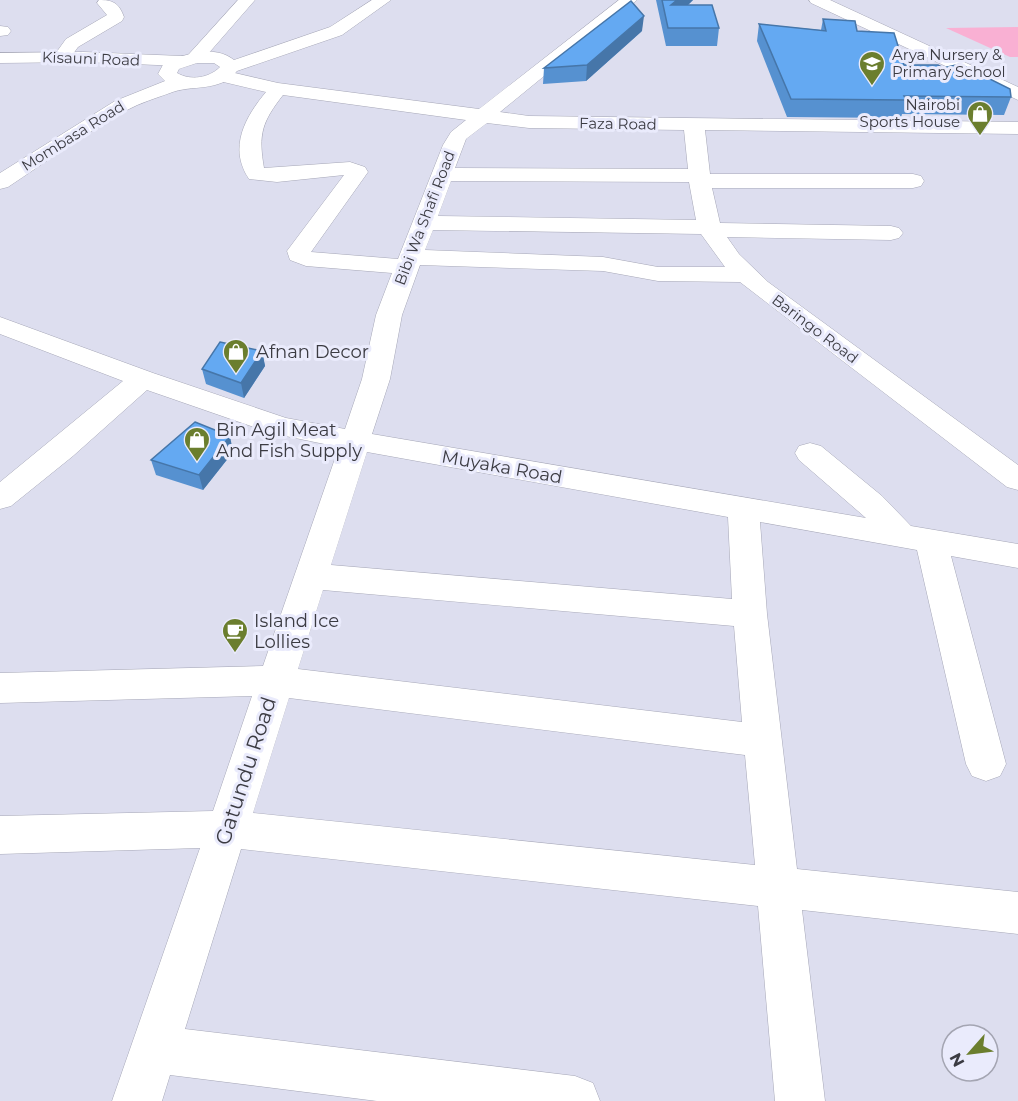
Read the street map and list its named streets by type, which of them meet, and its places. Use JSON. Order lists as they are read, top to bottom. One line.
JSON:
{"streets":{"main road":["Kisauni Road","Faza Road","Mombasa Road","Bibi Wa Shafi Road","Baringo Road","Muyaka Road","Gatundu Road"]},"crossings":[["Kisauni Road","Mombasa Road"],["Faza Road","Bibi Wa Shafi Road"],["Faza Road","Baringo Road"],["Bibi Wa Shafi Road","Muyaka Road"],["Bibi Wa Shafi Road","Gatundu Road"],["Muyaka Road","Gatundu Road"]],"places":{"school or university":["Arya Nursery & Primary School"],"shop":["Nairobi Sports House","Afnan Decor","Bin Agil Meat And Fish Supply"],"cafe":["Island Ice Lollies"]},"north":"bottom left"}
